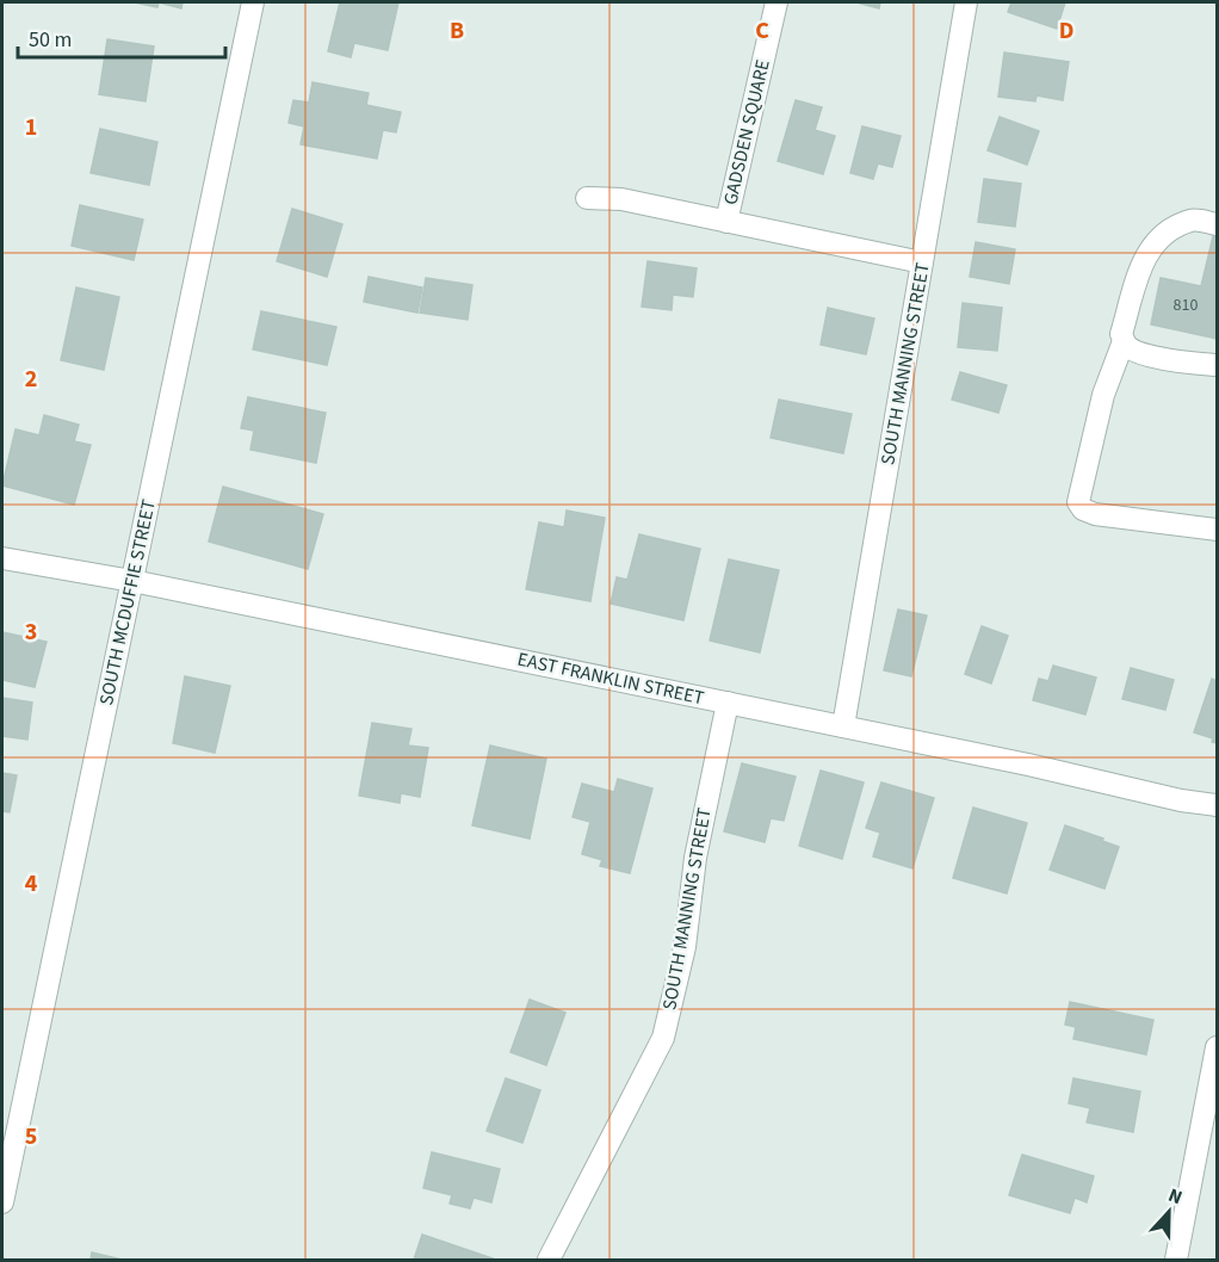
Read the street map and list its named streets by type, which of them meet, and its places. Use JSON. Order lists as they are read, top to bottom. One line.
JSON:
{"streets":{"street":["GADSDEN SQUARE","SOUTH MANNING STREET","SOUTH MCDUFFIE STREET","EAST FRANKLIN STREET"]},"crossings":[["GADSDEN SQUARE","SOUTH MANNING STREET"],["SOUTH MANNING STREET","EAST FRANKLIN STREET"],["SOUTH MCDUFFIE STREET","EAST FRANKLIN STREET"]],"house_numbers":["810"],"scale_bar":"50 m","north":"top","grid":{"columns":["B","C","D"],"rows":["1","2","3","4","5"]}}
